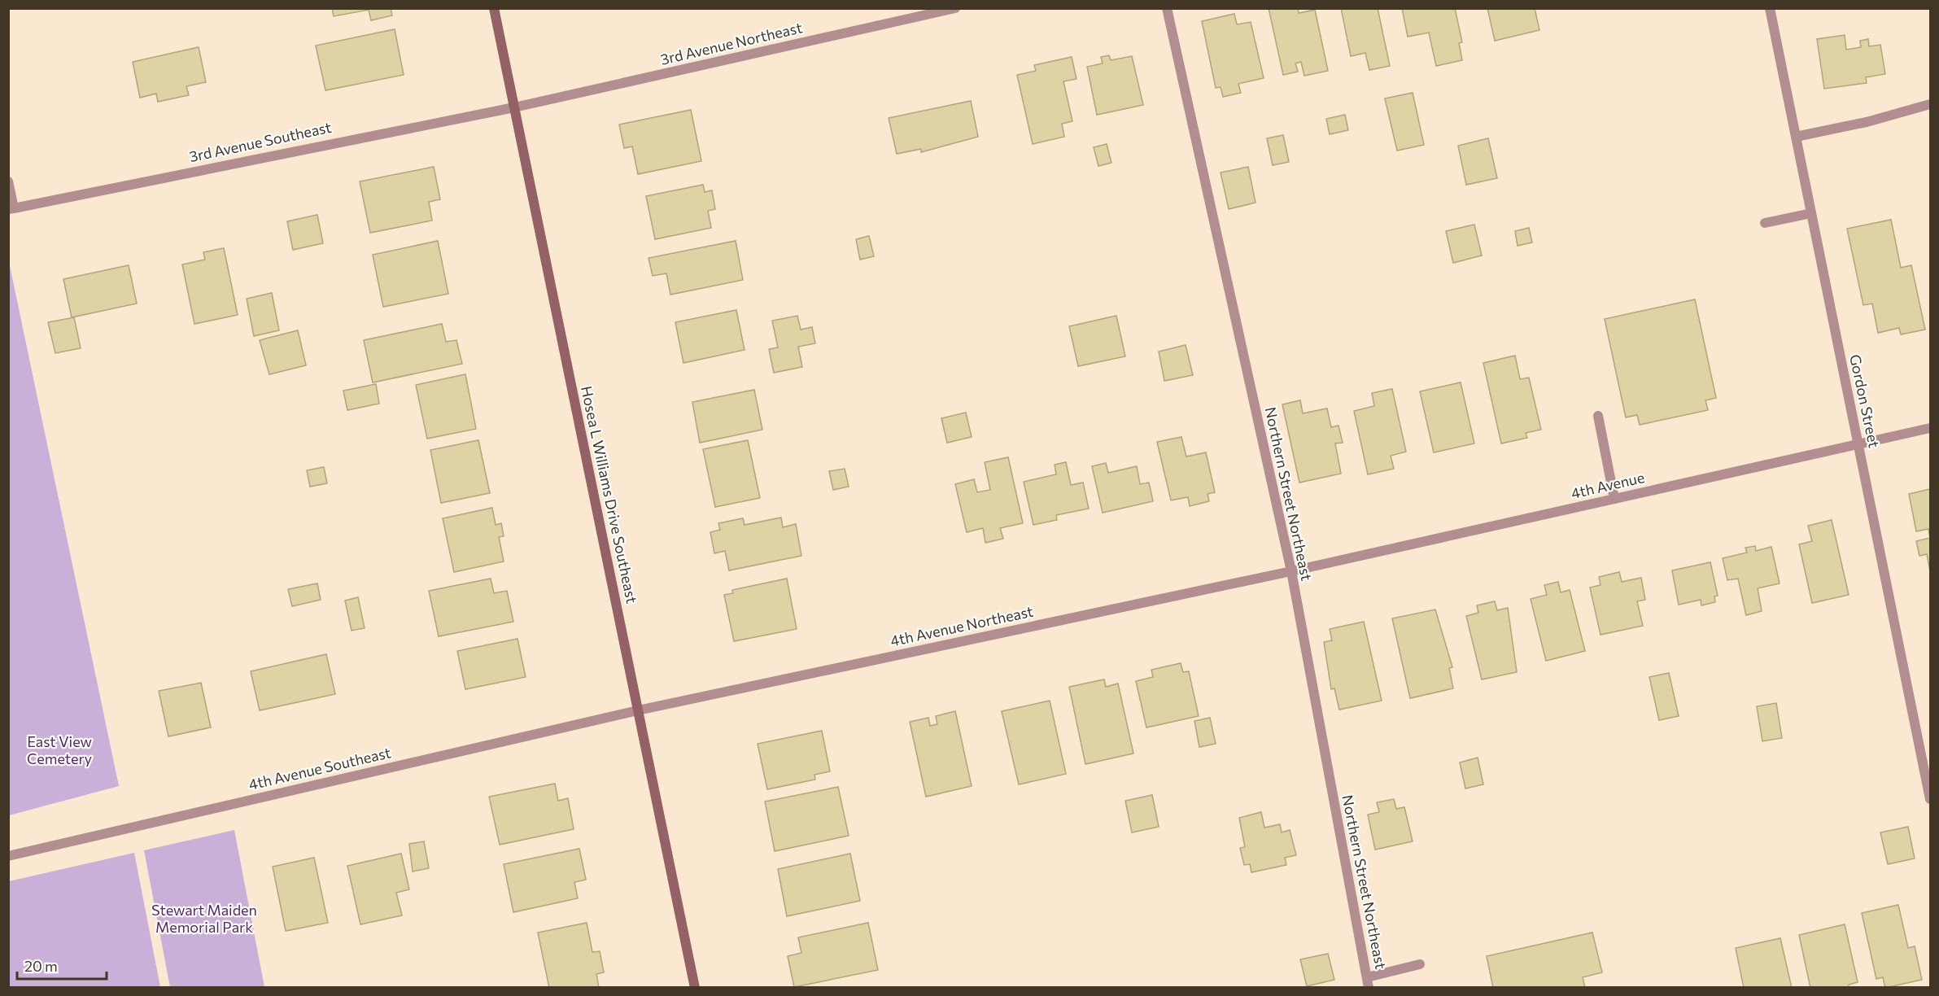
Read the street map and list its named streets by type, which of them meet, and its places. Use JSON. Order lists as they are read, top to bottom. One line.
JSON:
{"streets":{"street":["3rd Avenue Northeast","3rd Avenue Southeast","Gordon Street","4th Avenue","Northern Street Northeast","Hosea L Williams Drive Southeast","4th Avenue Northeast","4th Avenue Southeast"]},"crossings":[["3rd Avenue Northeast","3rd Avenue Southeast"],["3rd Avenue Northeast","Hosea L Williams Drive Southeast"],["3rd Avenue Southeast","Hosea L Williams Drive Southeast"],["Gordon Street","4th Avenue"],["4th Avenue","Northern Street Northeast"],["4th Avenue","4th Avenue Northeast"],["Northern Street Northeast","4th Avenue Northeast"],["Hosea L Williams Drive Southeast","4th Avenue Northeast"],["Hosea L Williams Drive Southeast","4th Avenue Southeast"],["4th Avenue Northeast","4th Avenue Southeast"]],"parks":["East View Cemetery","Stewart Maiden Memorial Park"],"scale_bar":"20 m"}
